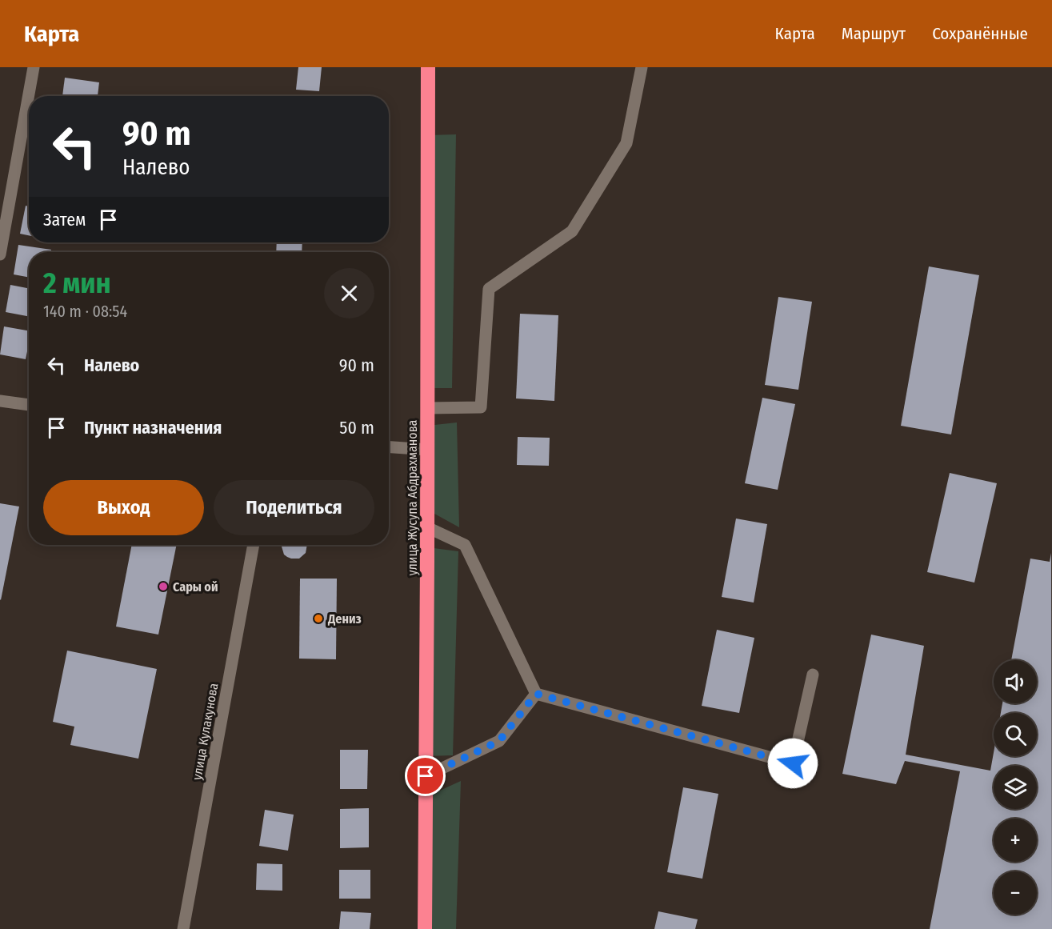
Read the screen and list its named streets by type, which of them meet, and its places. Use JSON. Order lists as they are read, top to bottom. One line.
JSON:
{"streets":{"highway":["улица Жусупа Абдрахманова"],"street":["улица Кулакунова"]},"places":["Сары ой","Дениз"],"page":{"header":"Карта","nav":["Карта","Маршрут","Сохранённые"],"turn":["90 m","Налево"],"then":"Затем","heading":["2 мин","140 m · 08:54"],"list":[{"name":"Налево","value":"90 m"},{"name":"Пункт назначения","value":"50 m"}],"buttons":["Выход","Поделиться"],"map_buttons":["+","−"]}}
